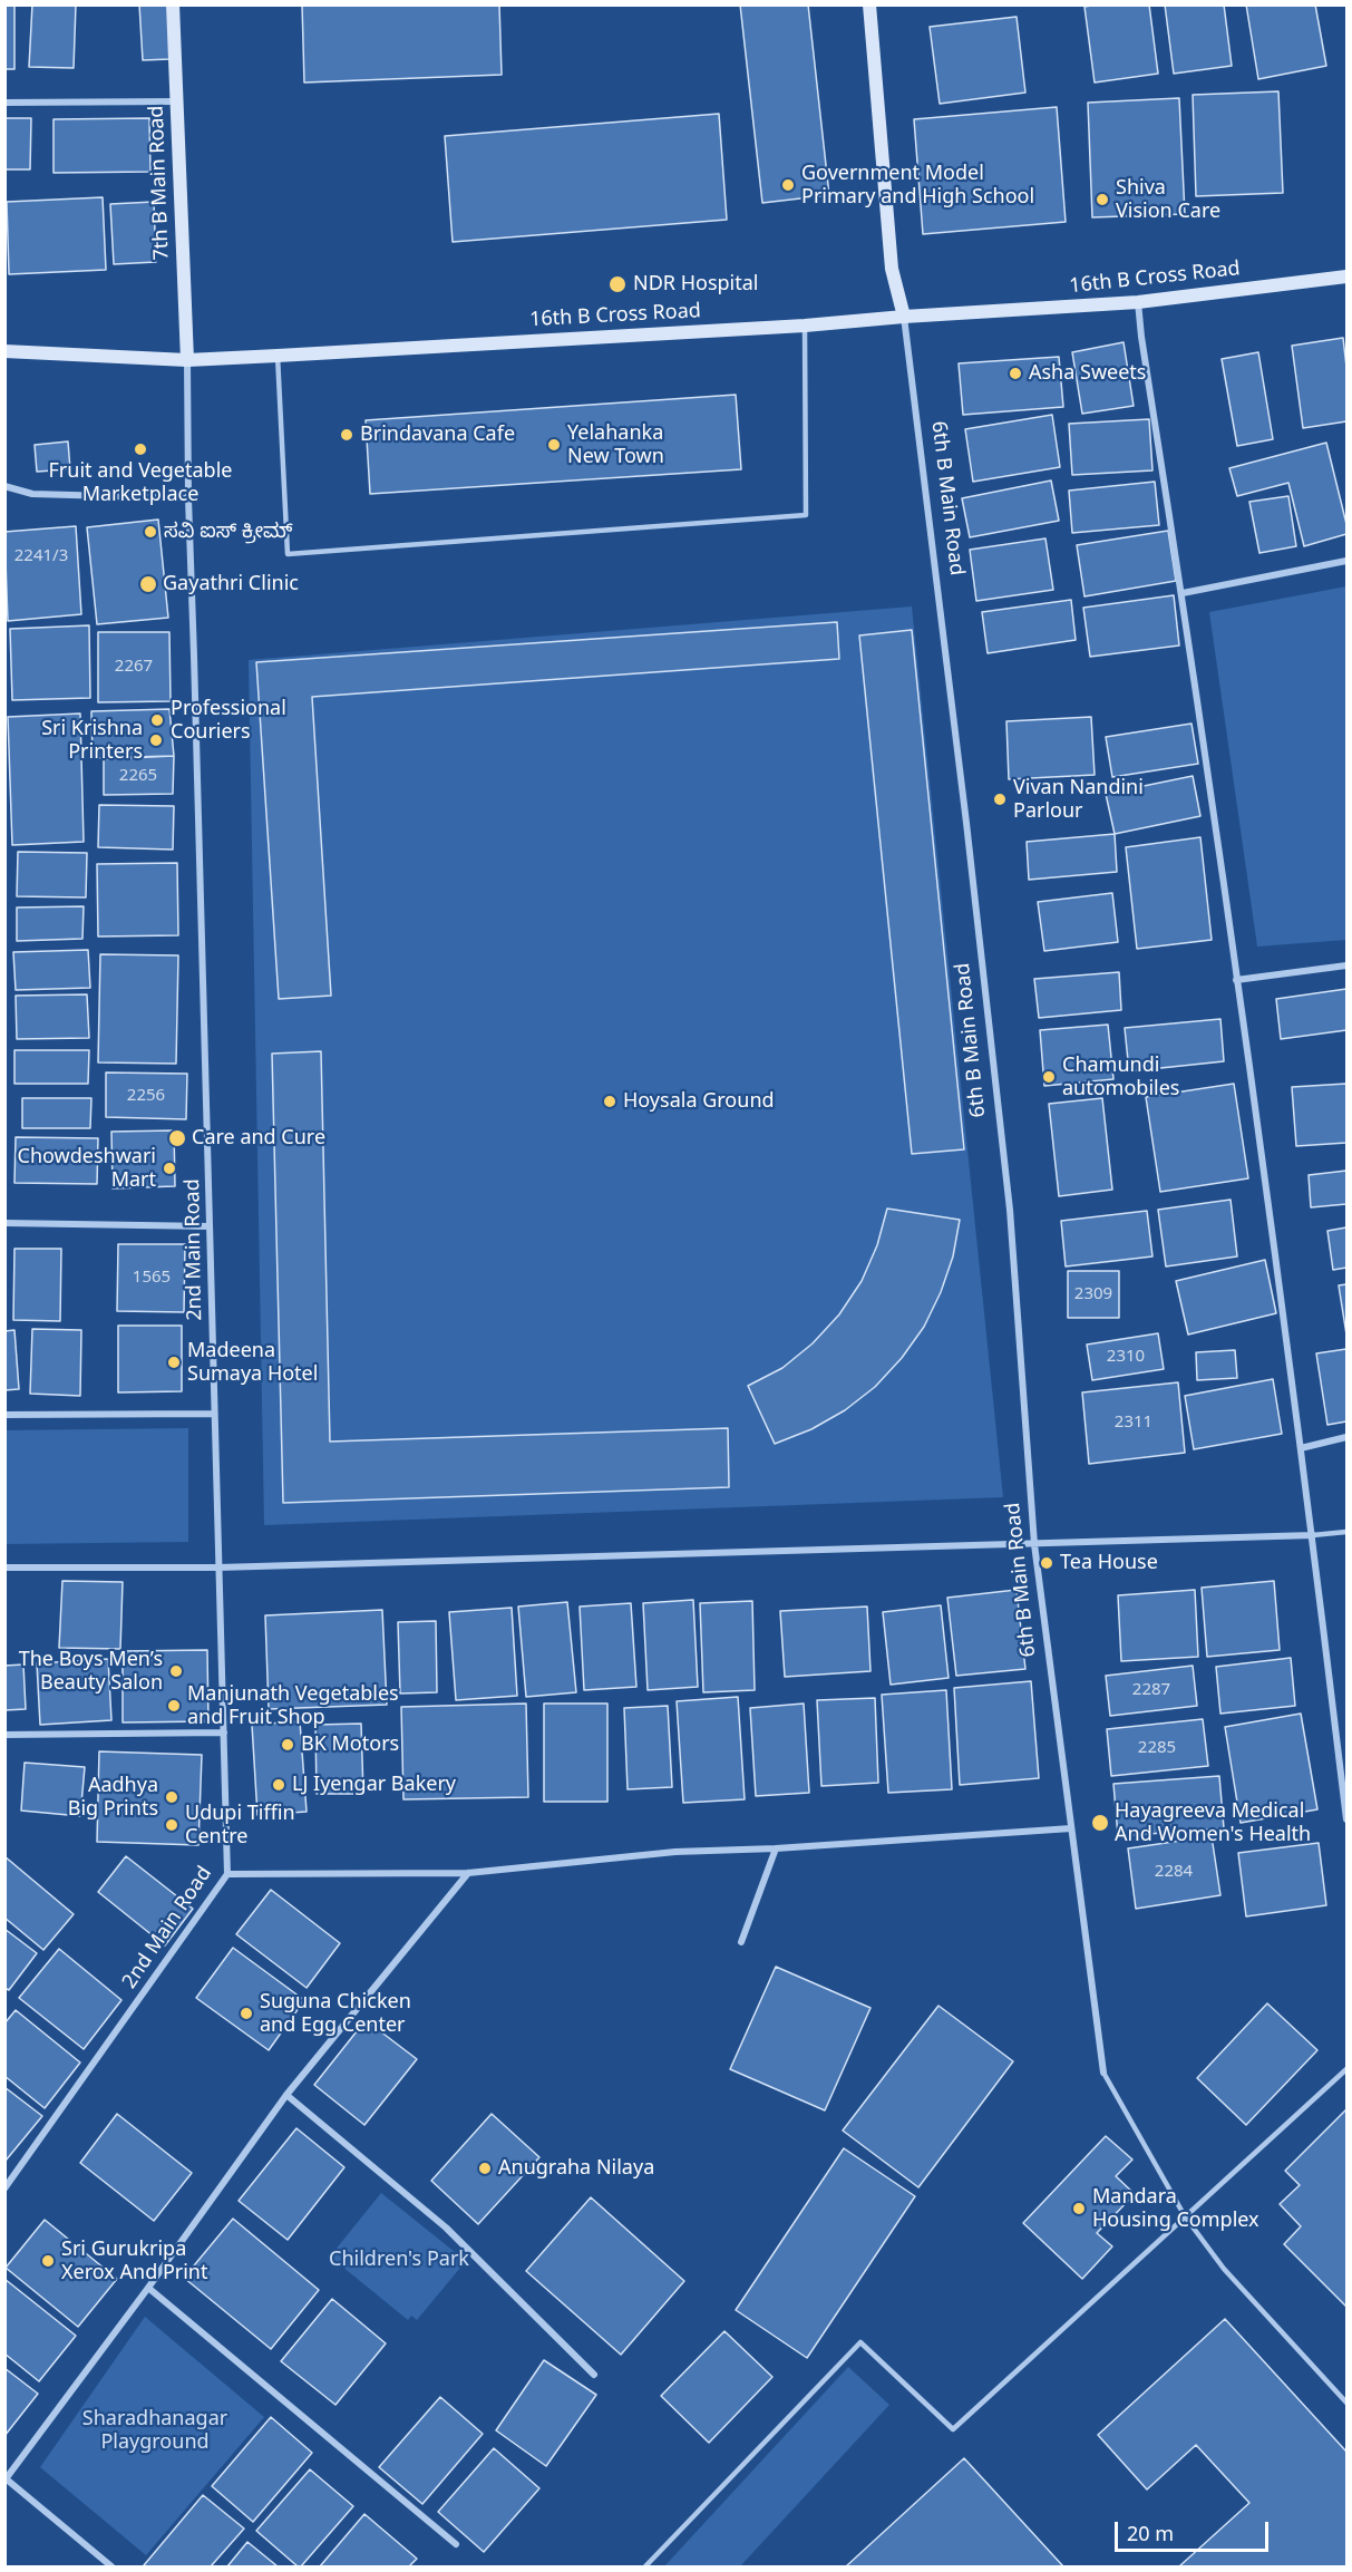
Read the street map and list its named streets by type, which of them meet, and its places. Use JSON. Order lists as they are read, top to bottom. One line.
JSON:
{"streets":{"main road":["7th B Main Road","16th B Cross Road","6th B Main Road"],"street":["2nd Main Road"]},"crossings":[["7th B Main Road","16th B Cross Road"],["7th B Main Road","2nd Main Road"],["16th B Cross Road","6th B Main Road"],["16th B Cross Road","2nd Main Road"]],"parks":["Children's Park","Sharadhanagar Playground"],"places":["Government Model Primary and High School","Shiva Vision Care","NDR Hospital","Asha Sweets","Brindavana Cafe","Yelahanka New Town","Fruit and Vegetable Marketplace","ಸವಿ ಐಸ್ ಕ್ರೀಮ್","Gayathri Clinic","Professional Couriers","Sri Krishna Printers","Vivan Nandini Parlour","Chamundi automobiles","Hoysala Ground","Care and Cure","Chowdeshwari Mart","Madeena Sumaya Hotel","Tea House","The Boys Men’s Beauty Salon","Manjunath Vegetables and Fruit Shop","BK Motors","LJ Iyengar Bakery","Aadhya Big Prints","Hayagreeva Medical And Women's Health","Udupi Tiffin Centre","Suguna Chicken and Egg Center","Anugraha Nilaya","Mandara Housing Complex","Sri Gurukripa Xerox And Print"],"house_numbers":["2241/3","2267","2265","2256","1565","2309","2310","2311","2287","2285","2284"],"scale_bar":"20 m"}
